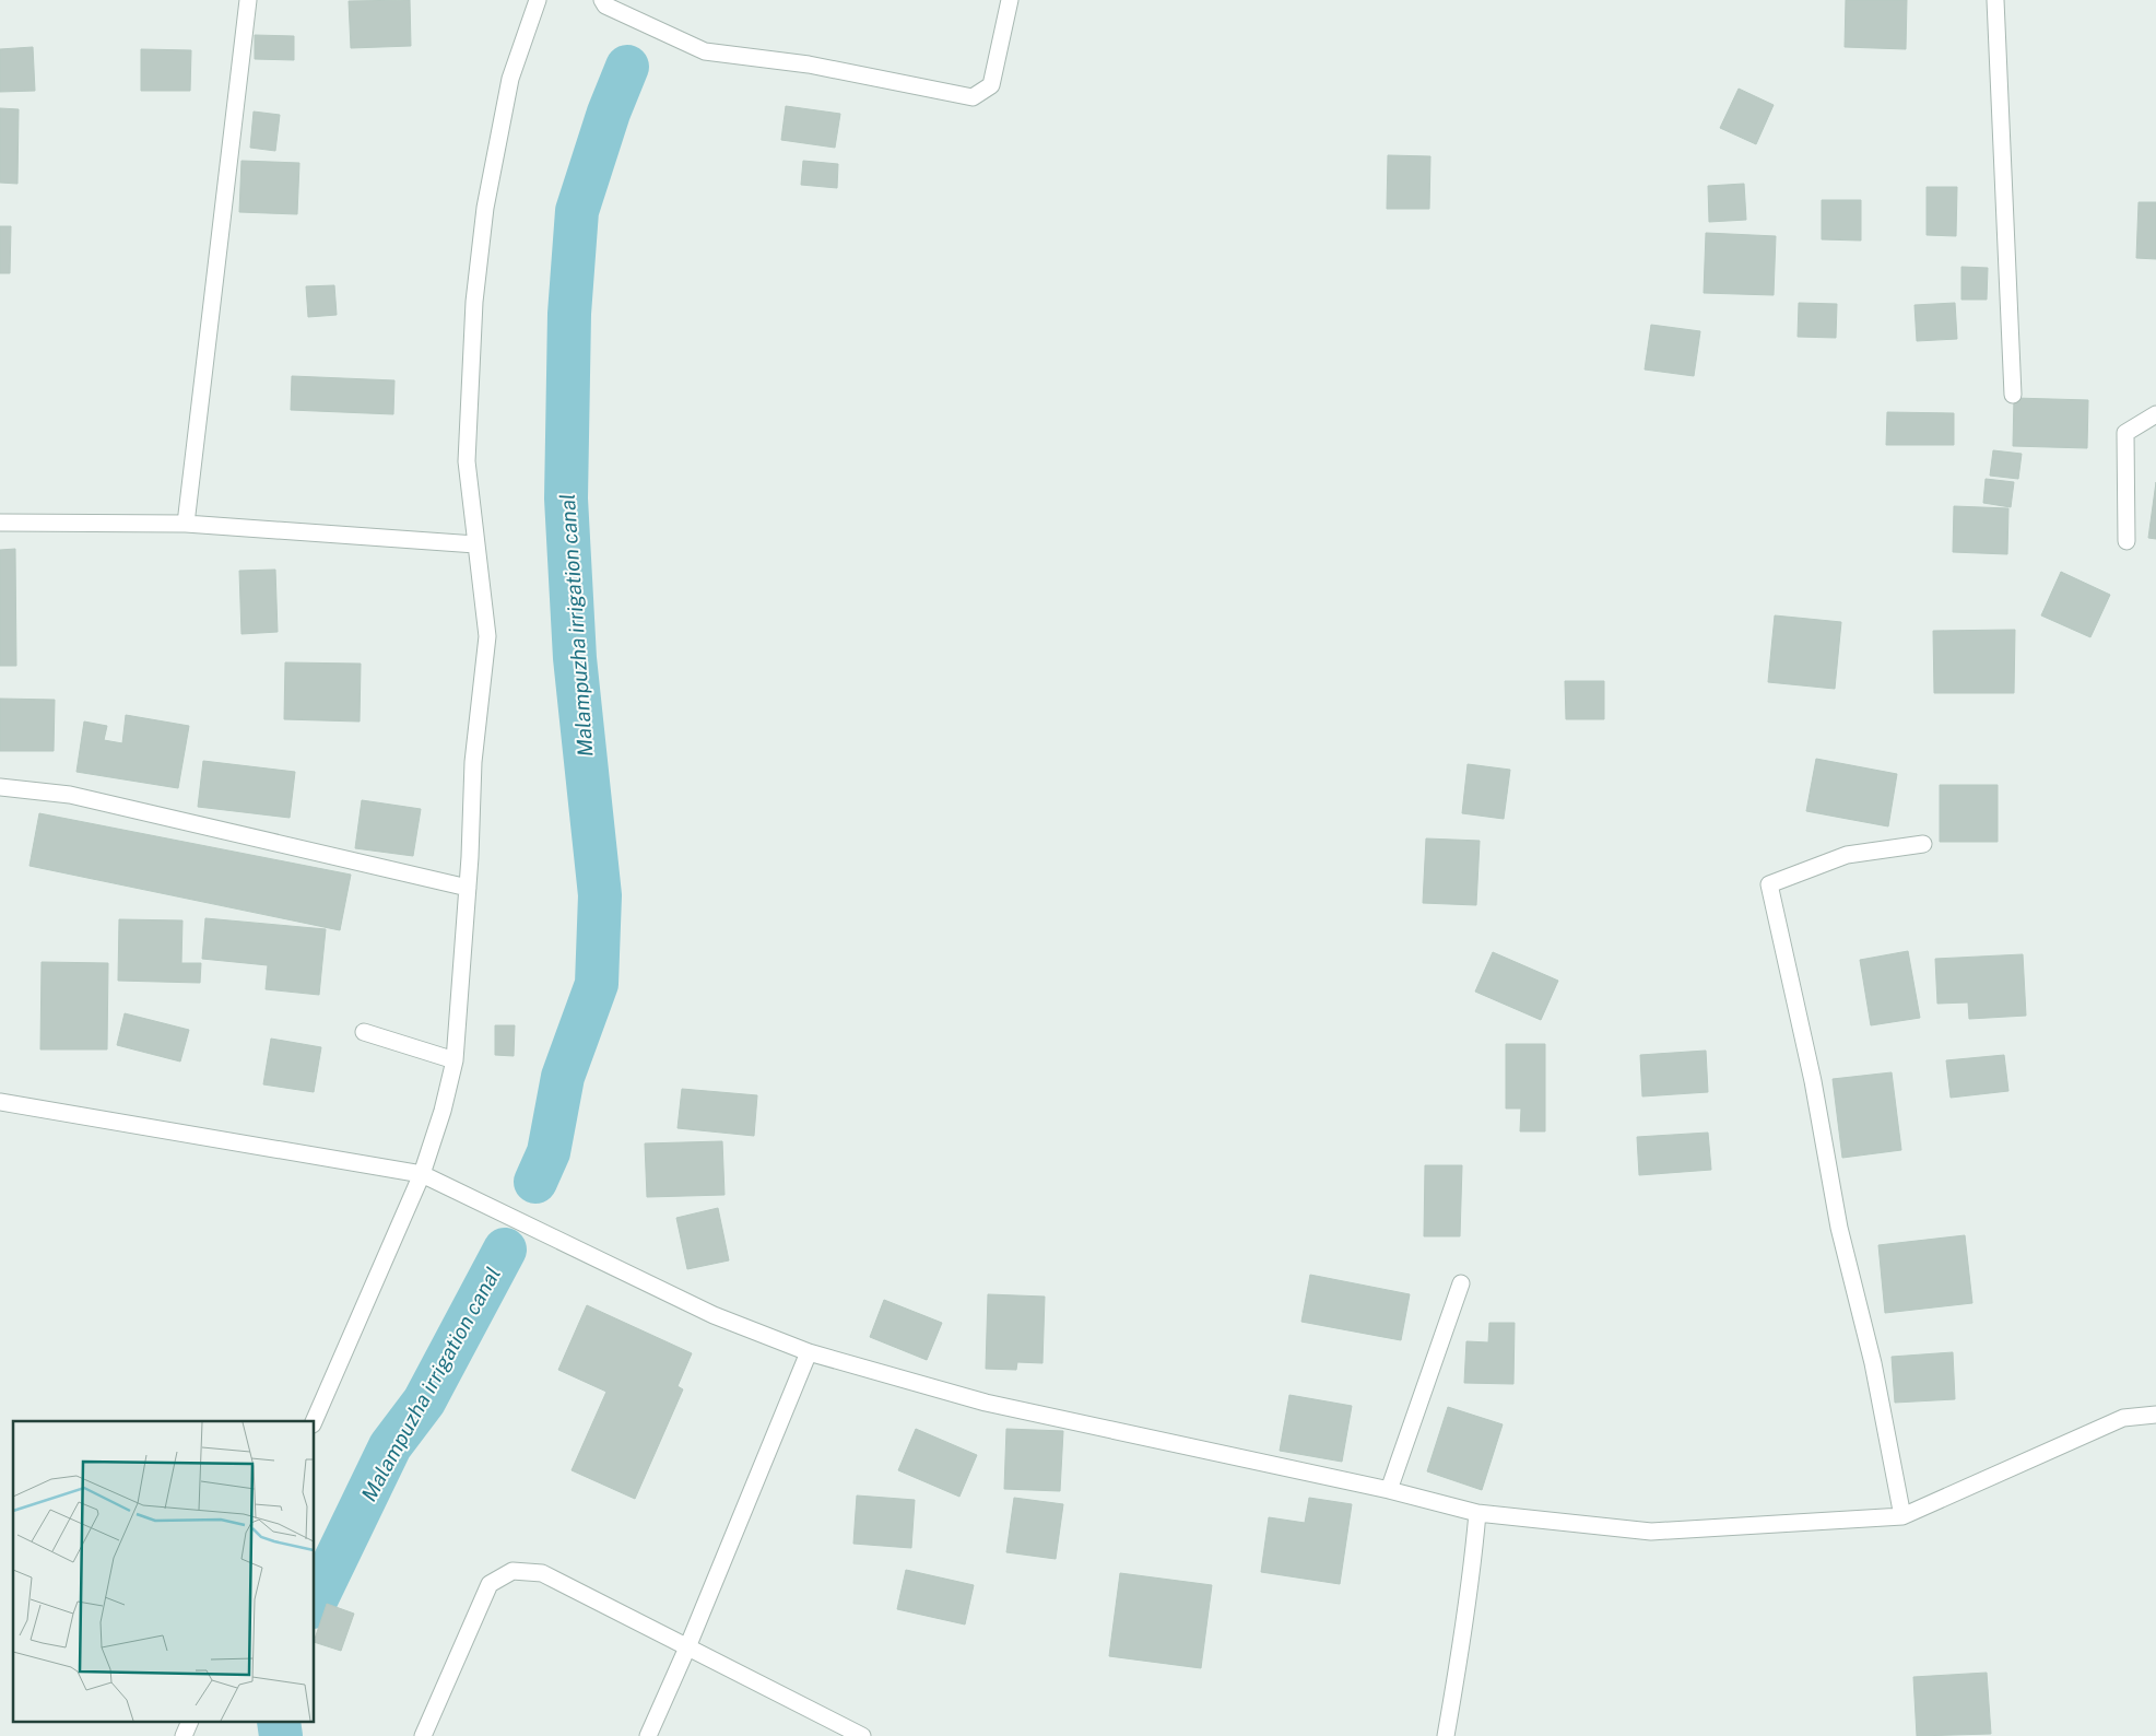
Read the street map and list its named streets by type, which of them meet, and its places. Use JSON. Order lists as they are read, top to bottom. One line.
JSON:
{"water":["Malampuzha irrigation canal"]}
